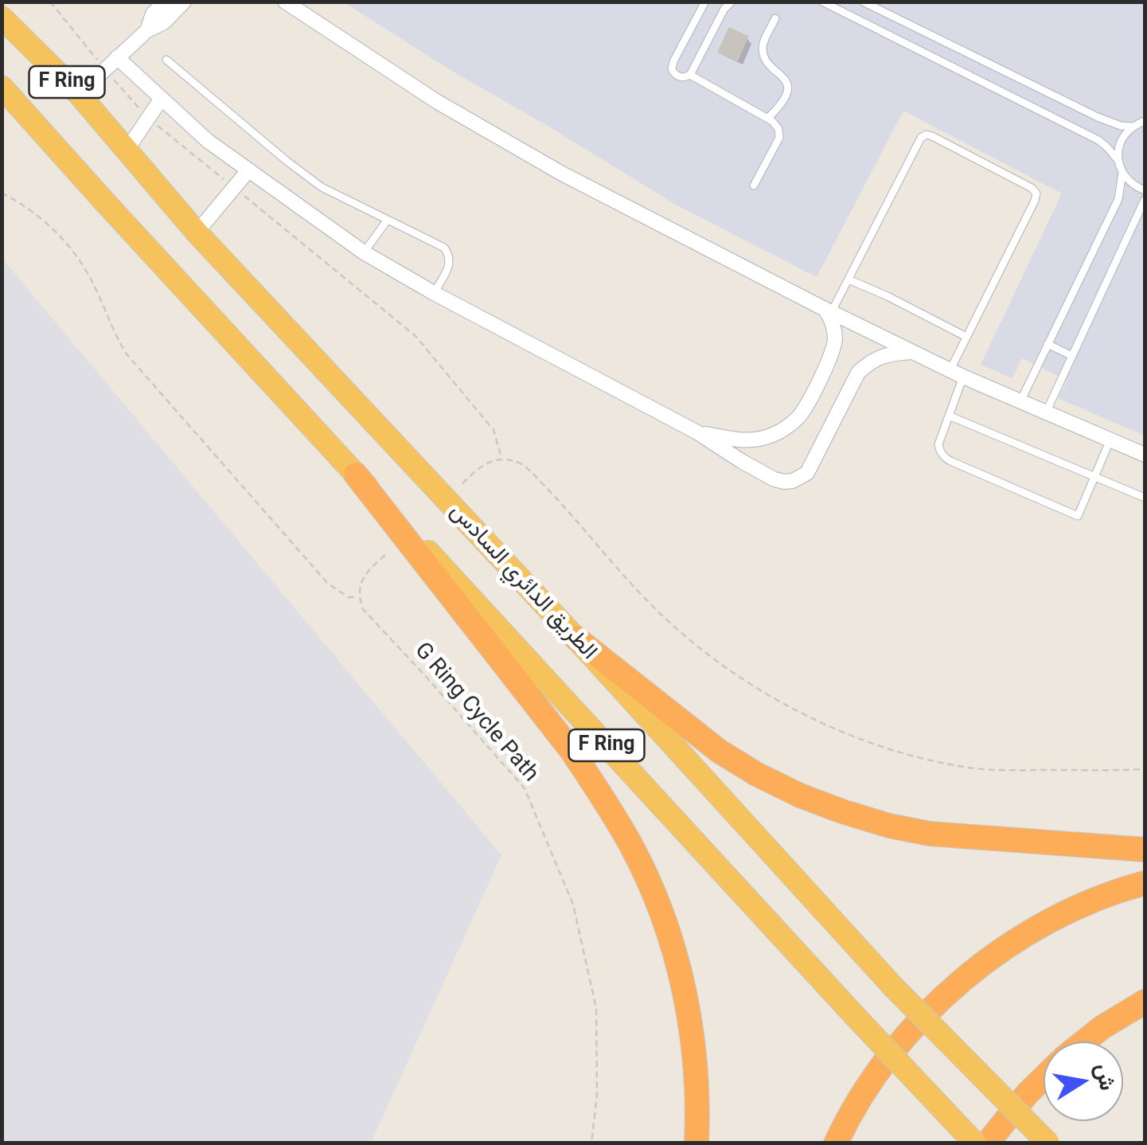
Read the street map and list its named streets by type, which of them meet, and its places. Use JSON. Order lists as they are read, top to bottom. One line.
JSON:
{"streets":{"highway":["F Ring","الطريق الدائري السادس"],"path":["G Ring Cycle Path"]},"north":"right"}
